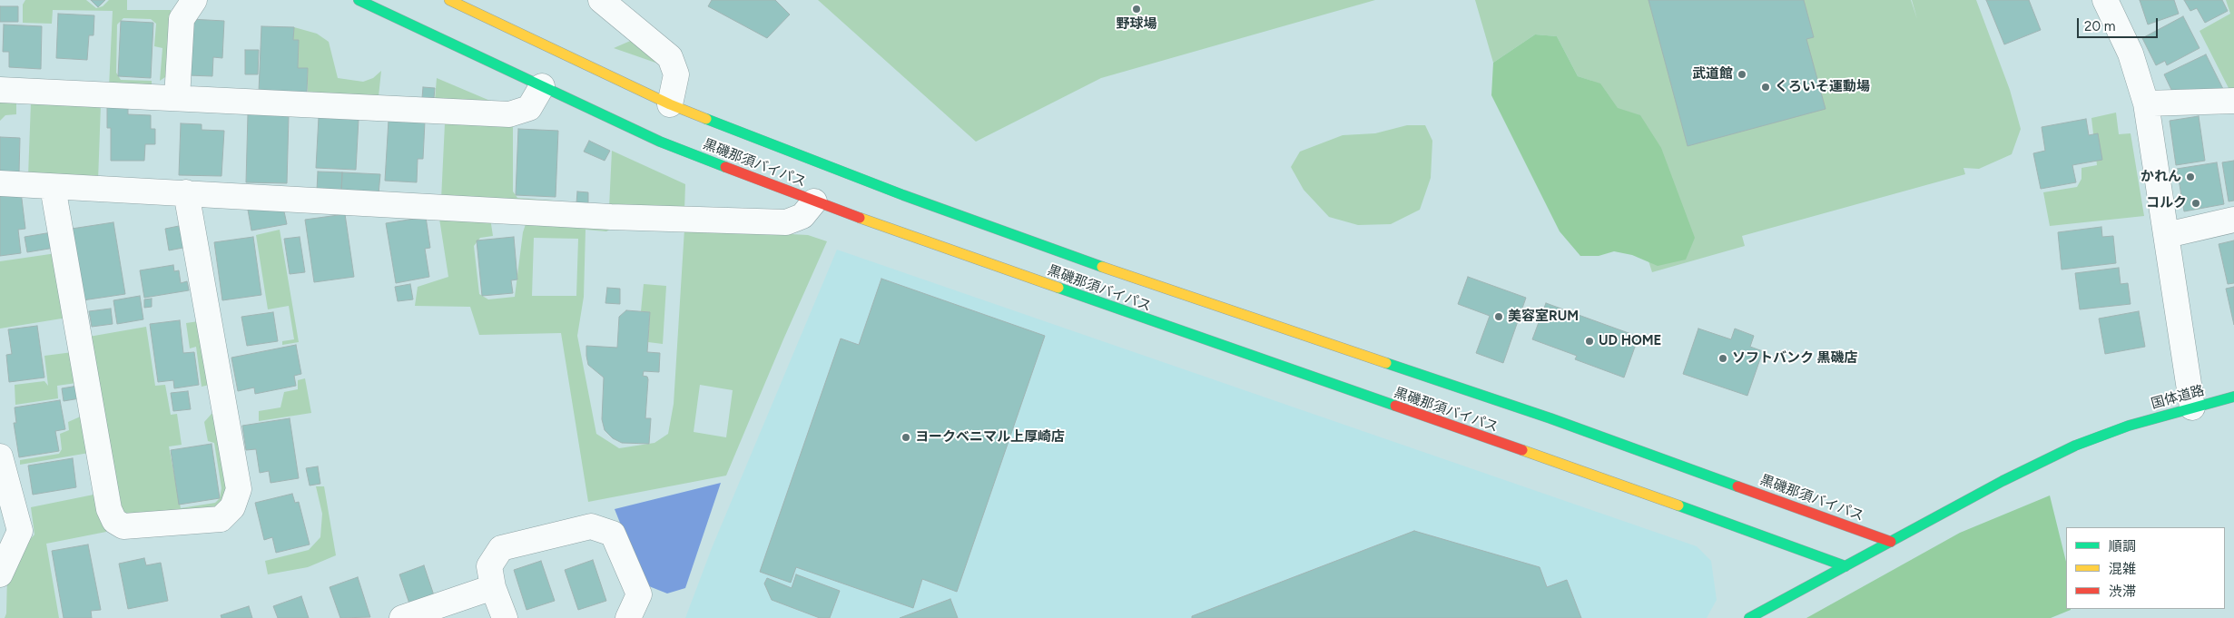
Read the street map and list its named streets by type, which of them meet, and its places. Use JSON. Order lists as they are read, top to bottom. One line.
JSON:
{"streets":{"main road":["黒磯那須バイパス","国体道路"]},"crossings":[["黒磯那須バイパス","国体道路"]],"places":["野球場","武道館","くろいそ運動場","かれん","コルク","美容室RUM","UD HOME","ソフトバンク 黒磯店","ヨークベニマル上厚崎店"],"legend":["順調","混雑","渋滞"],"scale_bar":"20 m"}
